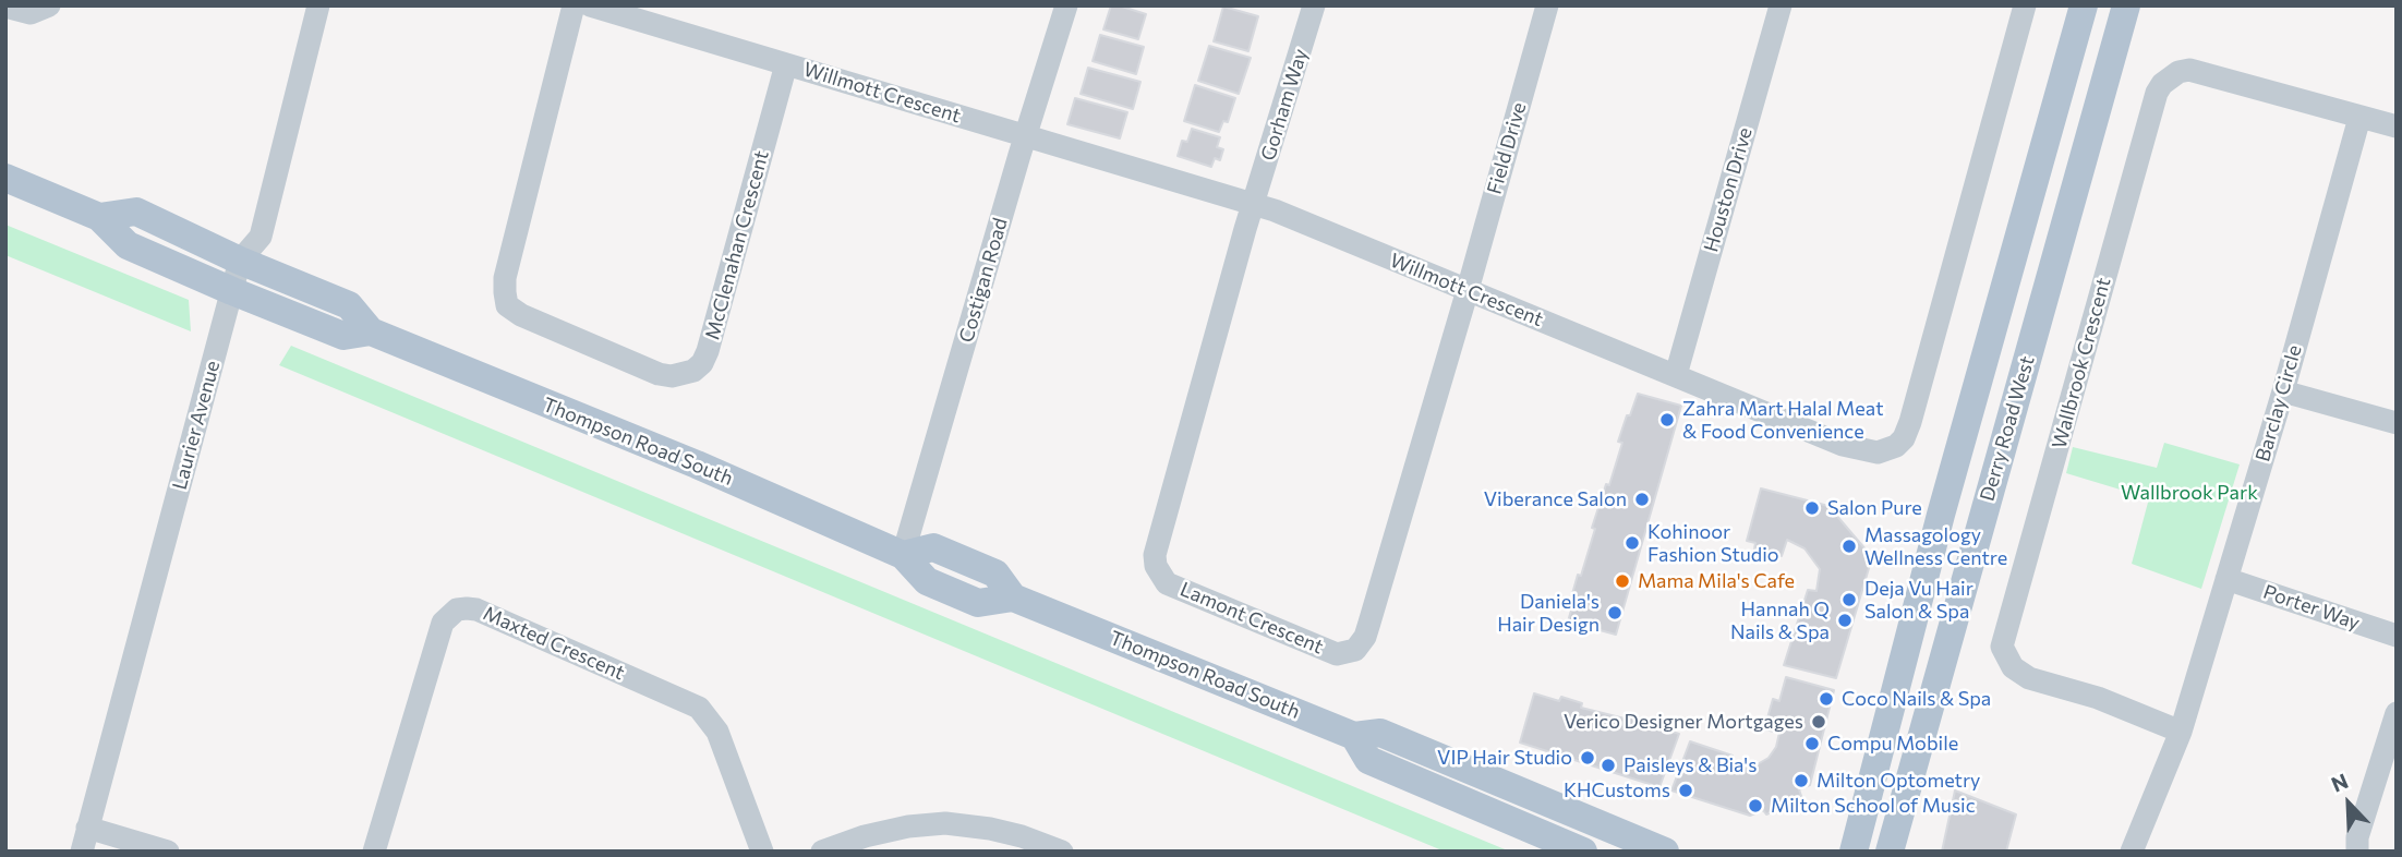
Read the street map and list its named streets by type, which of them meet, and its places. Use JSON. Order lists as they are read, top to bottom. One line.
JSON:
{"streets":{"main road":["Derry Road West","Thompson Road South"],"street":["Willmott Crescent","Gorham Way","Field Drive","Houston Drive","McClenahan Crescent","Costigan Road","Wallbrook Crescent","Barclay Circle","Laurier Avenue","Porter Way","Lamont Crescent","Maxted Crescent"]},"crossings":[["Willmott Crescent","Gorham Way"],["Willmott Crescent","Field Drive"],["Willmott Crescent","Houston Drive"],["Willmott Crescent","McClenahan Crescent"],["Willmott Crescent","Costigan Road"],["Willmott Crescent","Lamont Crescent"],["Gorham Way","Lamont Crescent"],["Field Drive","Lamont Crescent"],["Costigan Road","Thompson Road South"],["Wallbrook Crescent","Barclay Circle"],["Barclay Circle","Porter Way"],["Laurier Avenue","Thompson Road South"]],"parks":["Wallbrook Park"],"places":["Zahra Mart Halal Meat & Food Convenience","Viberance Salon","Salon Pure","Kohinoor Fashion Studio","Massagology Wellness Centre","Mama Mila's Cafe","Deja Vu Hair Salon & Spa","Daniela's Hair Design","Hannah Q Nails & Spa","Coco Nails & Spa","Verico Designer Mortgages","Compu Mobile","VIP Hair Studio","Paisleys & Bia's","Milton Optometry","KHCustoms","Milton School of Music"],"north":"top left"}
